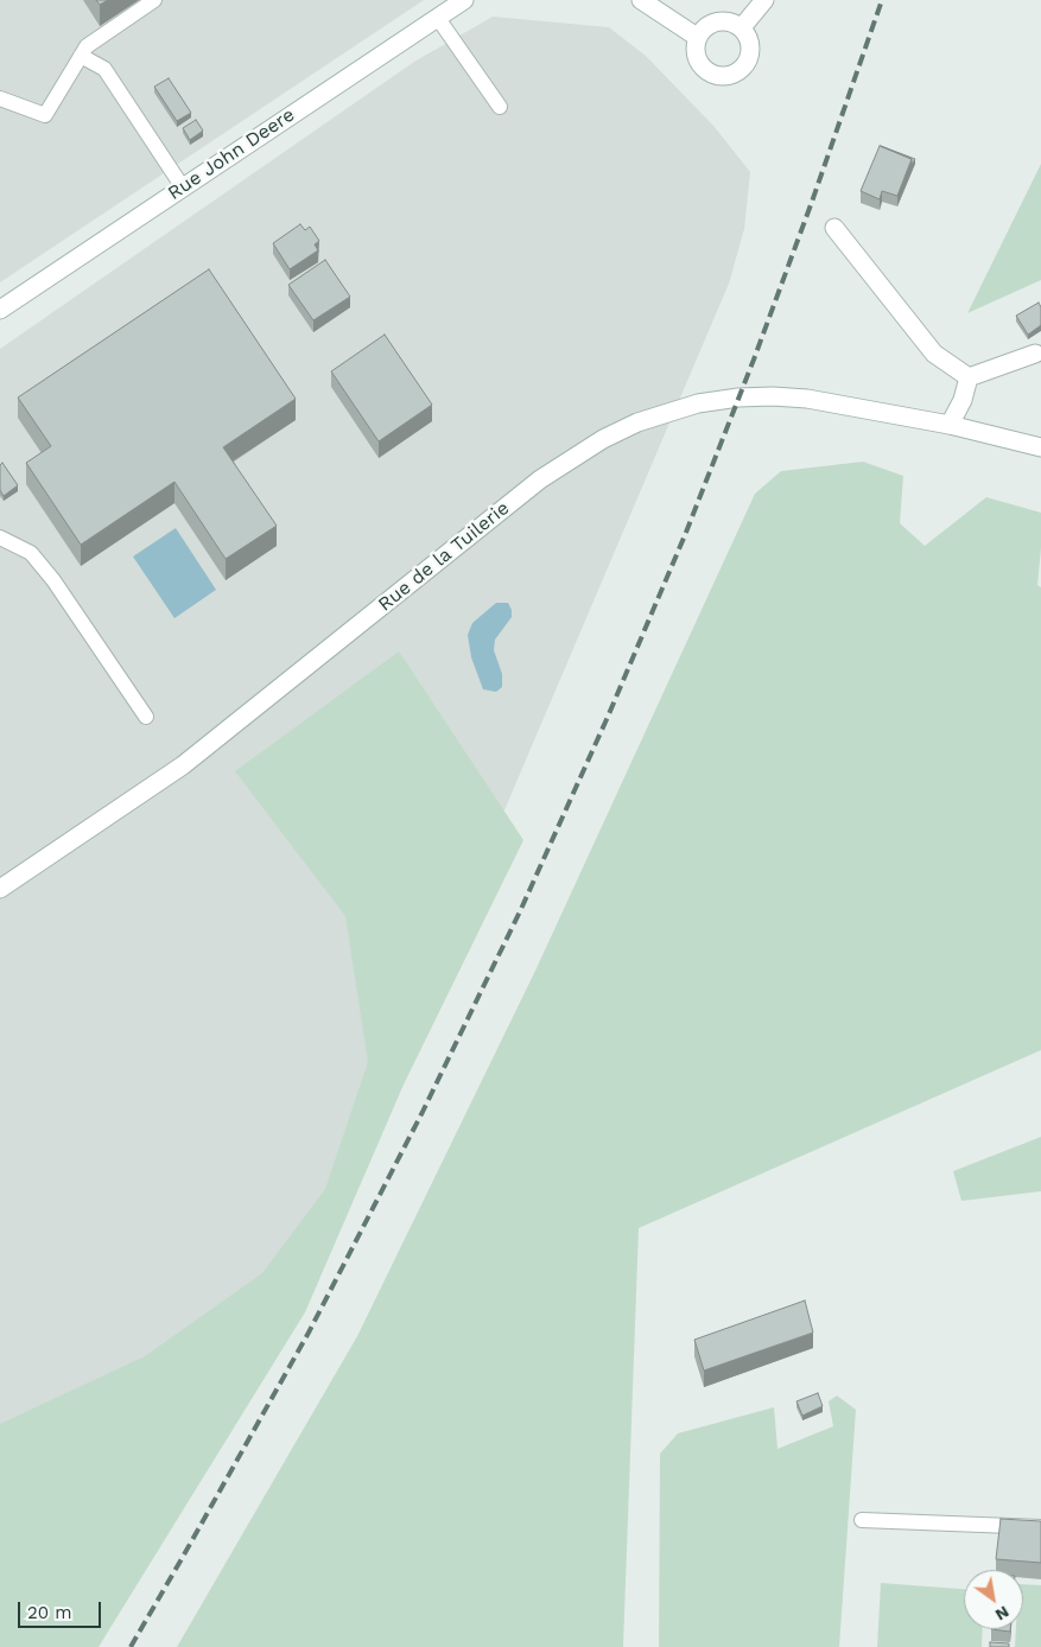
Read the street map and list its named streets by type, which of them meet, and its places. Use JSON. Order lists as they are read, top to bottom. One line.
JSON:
{"streets":{"street":["Rue John Deere","Rue de la Tuilerie"]},"scale_bar":"20 m","north":"bottom right"}
